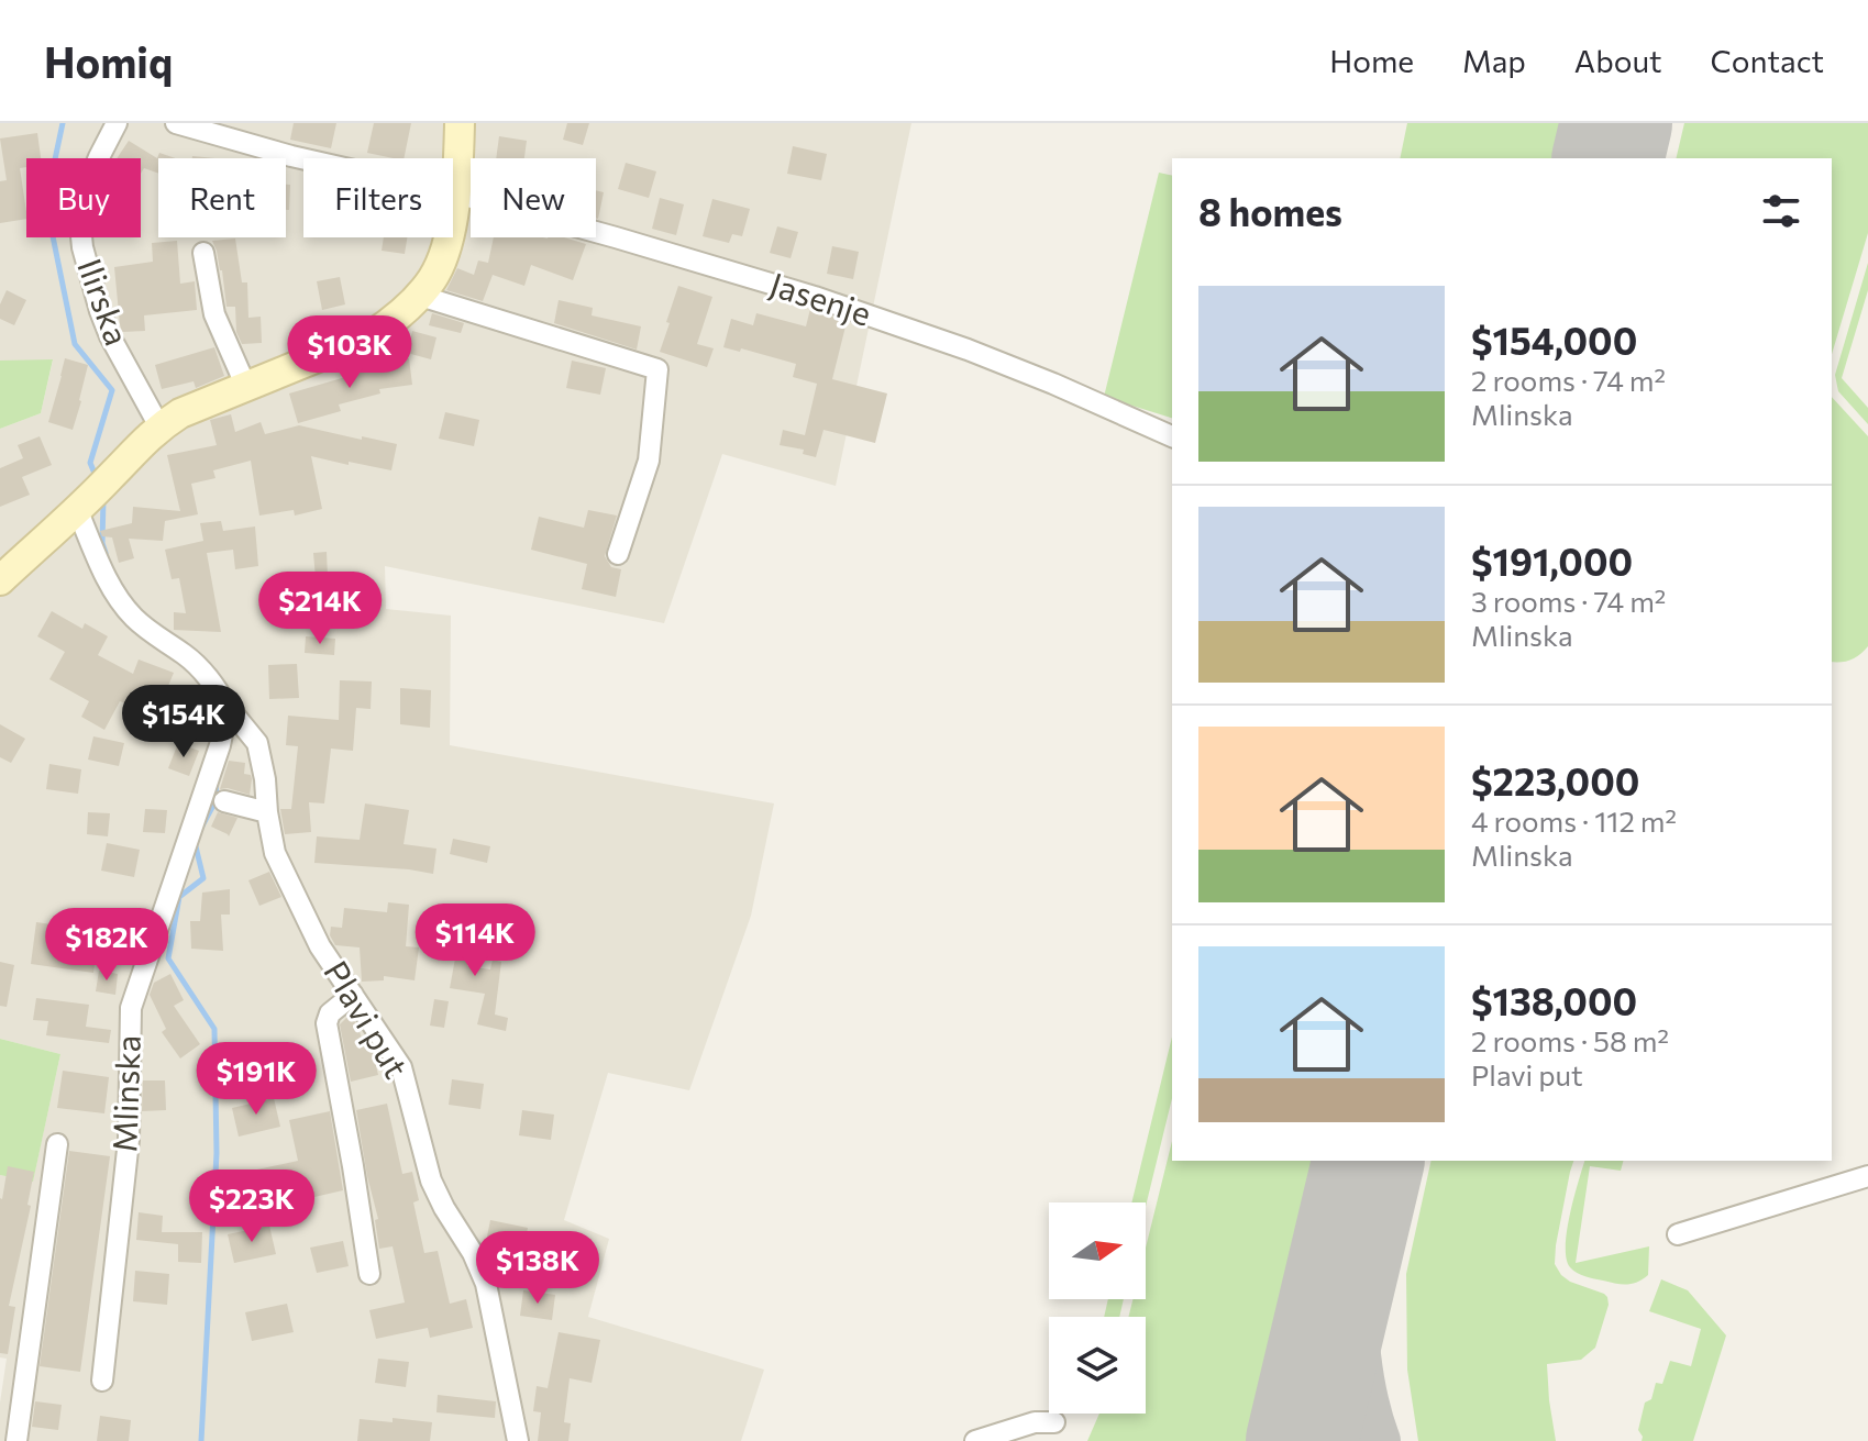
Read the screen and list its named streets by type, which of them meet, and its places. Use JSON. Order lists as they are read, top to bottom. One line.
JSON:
{"streets":{"street":["Jasenje","Ilirska","Plavi put","Mlinska"]},"crossings":[["Plavi put","Mlinska"]],"north":"right","page":{"header":"Homiq","nav":["Home","Map","About","Contact"],"chip":["Buy","Rent","Filters","New"],"heading":"8 homes","list":[{"name":"$154,000","note":"2 rooms · 74 m² · Mlinska"},{"name":"$191,000","note":"3 rooms · 74 m² · Mlinska"},{"name":"$223,000","note":"4 rooms · 112 m² · Mlinska"},{"name":"$138,000","note":"2 rooms · 58 m² · Plavi put"}],"price":["$103K","$214K","$154K","$114K","$182K","$191K","$223K","$138K"]}}
